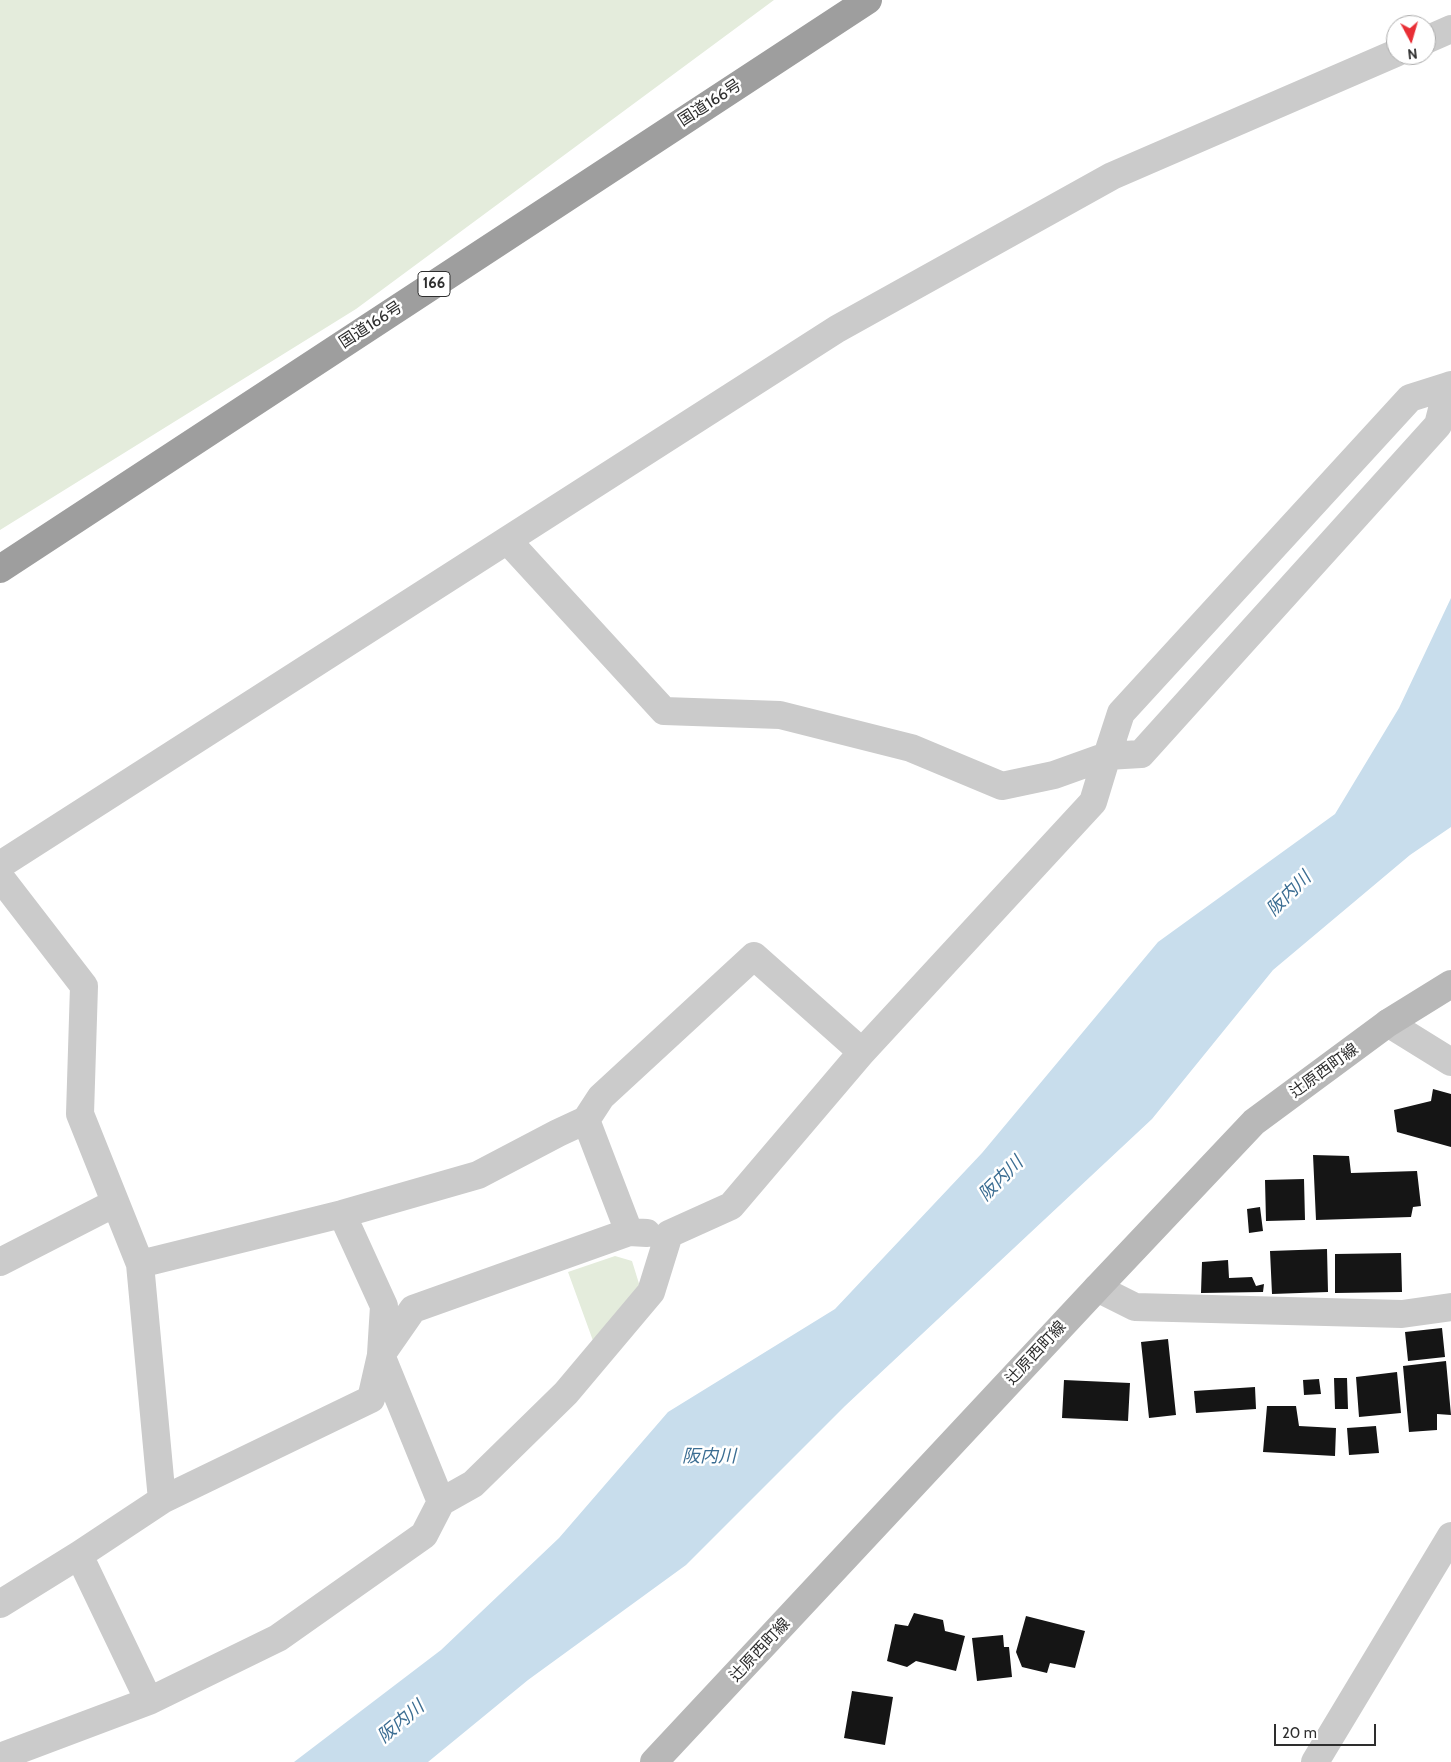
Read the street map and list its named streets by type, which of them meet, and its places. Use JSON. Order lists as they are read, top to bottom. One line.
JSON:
{"streets":{"highway":["国道166号","166"],"main road":["辻原西町線"]},"water":["阪内川"],"scale_bar":"20 m","north":"bottom"}
